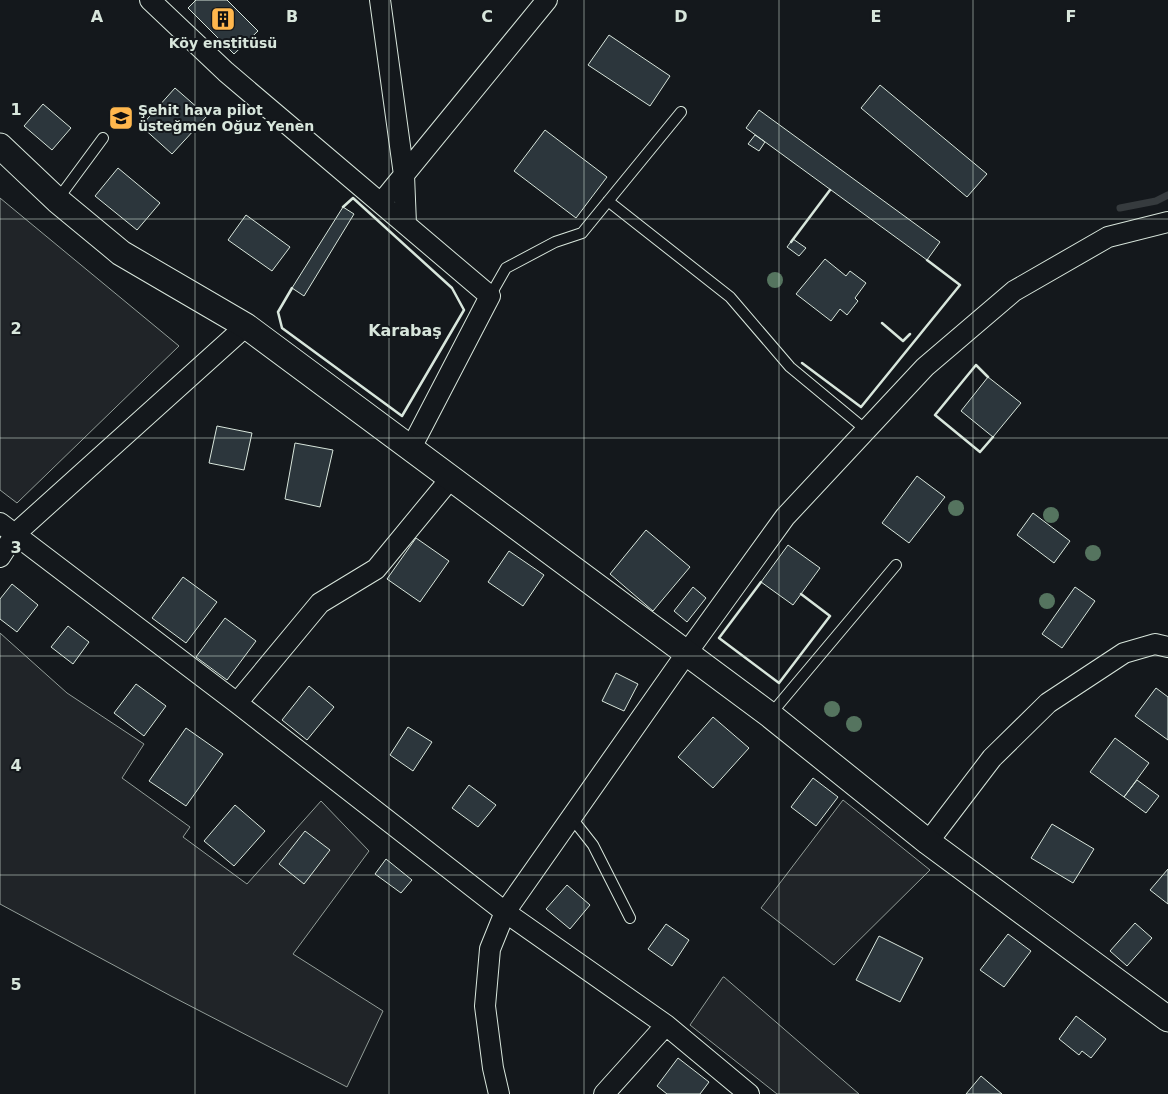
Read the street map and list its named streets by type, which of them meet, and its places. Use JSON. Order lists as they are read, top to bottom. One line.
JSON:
{"districts":["Karabaş"],"places":{"building":["Köy enstitüsü"],"school or university":["Şehit hava pilot üsteğmen Oğuz Yenen"]},"grid":{"columns":["A","B","C","D","E","F"],"rows":["1","2","3","4","5"]}}
